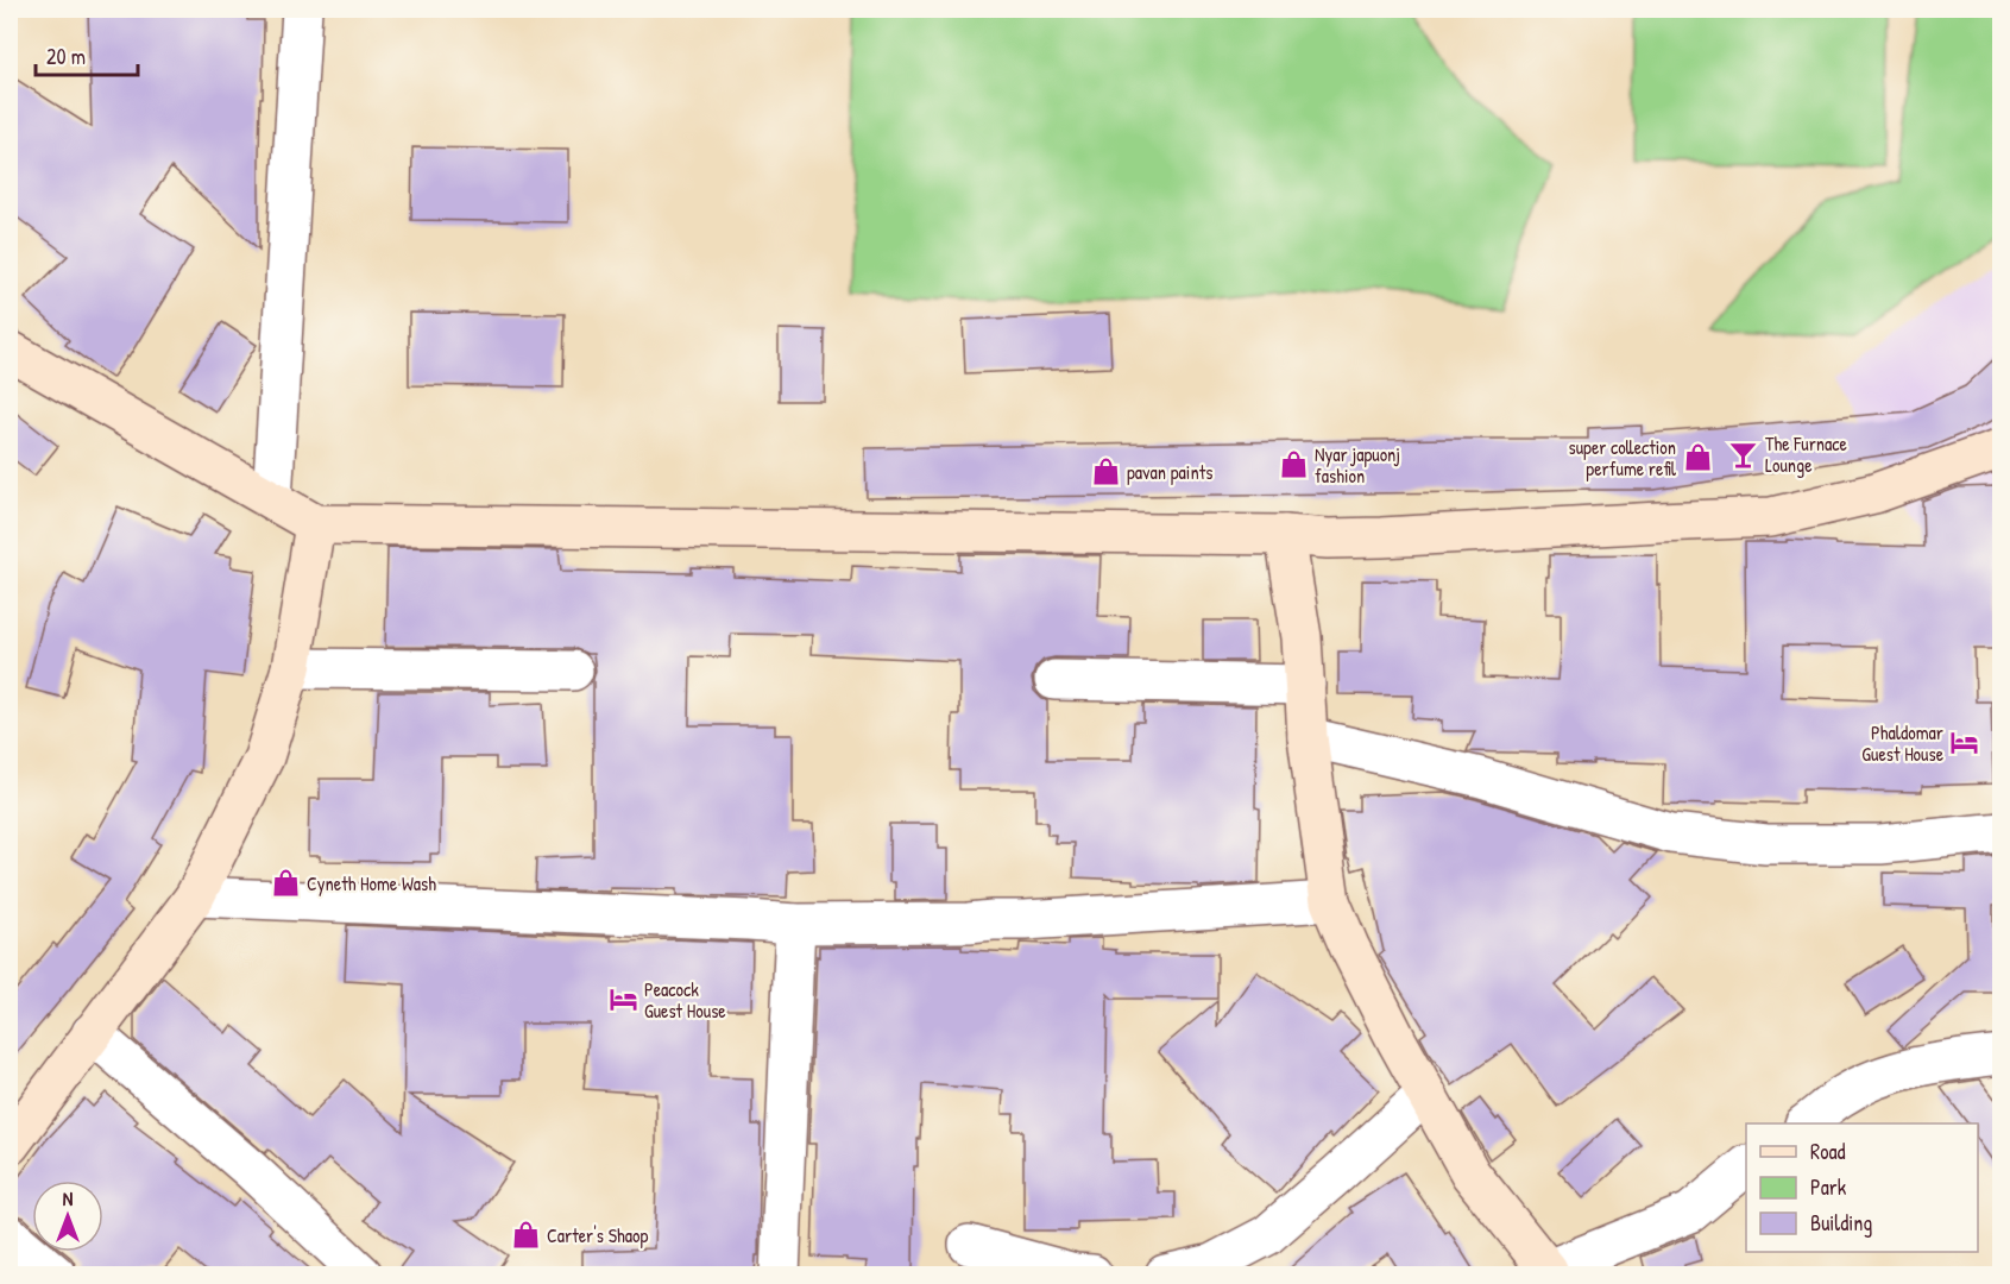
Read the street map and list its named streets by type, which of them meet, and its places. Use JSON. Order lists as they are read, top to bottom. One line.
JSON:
{"places":{"bar":["The Furnace Lounge"],"shop":["super collection perfume refil","Nyar japuonj fashion","pavan paints","Cyneth Home Wash","Carter's Shaop"],"hotel":["Phaldomar Guest House","Peacock Guest House"]},"legend":["Road","Park","Building"],"scale_bar":"20 m","north":"top"}
